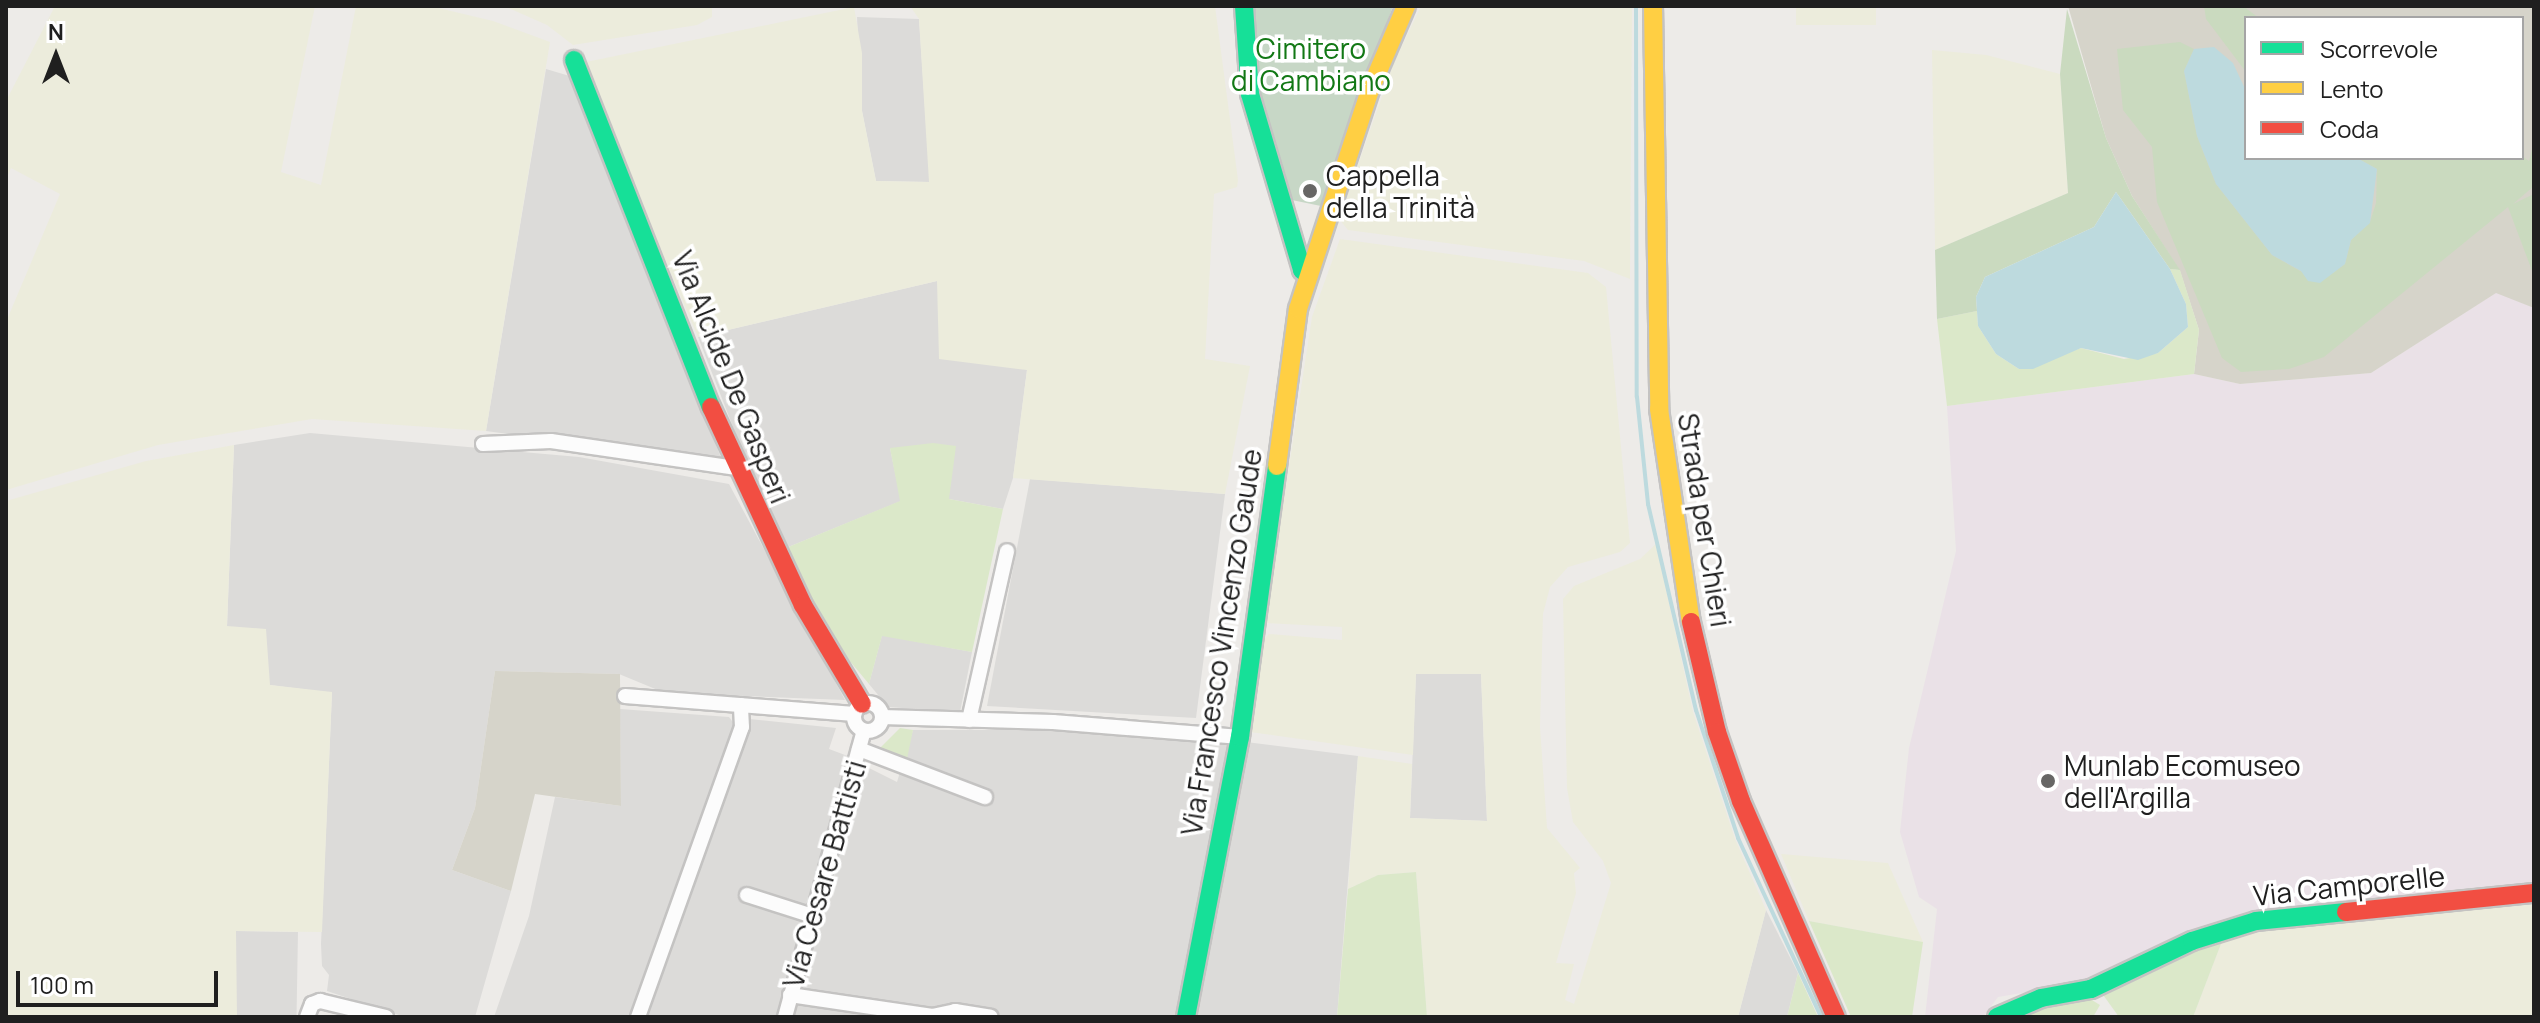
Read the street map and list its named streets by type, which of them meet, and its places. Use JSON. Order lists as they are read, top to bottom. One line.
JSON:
{"streets":{"street":["Via Alcide De Gasperi","Strada per Chieri","Via Francesco Vincenzo Gaude","Via Cesare Battisti","Via Camporelle"]},"crossings":[["Via Alcide De Gasperi","Via Cesare Battisti"]],"parks":["Cimitero di Cambiano"],"places":["Cappella della Trinità","Munlab Ecomuseo dell'Argilla"],"legend":["Scorrevole","Lento","Coda"],"scale_bar":"100 m","north":"top"}
